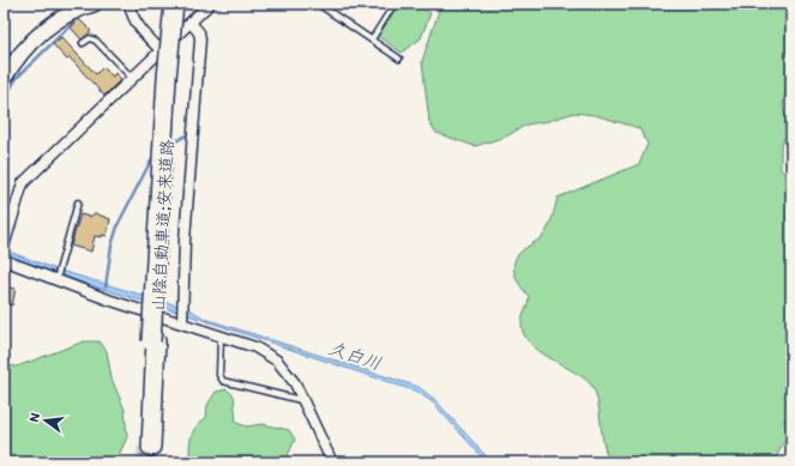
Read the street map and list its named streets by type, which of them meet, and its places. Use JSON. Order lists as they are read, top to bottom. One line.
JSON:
{"streets":{"highway":["山陰自動車道;安来道路"]},"water":["久白川"],"north":"left"}
